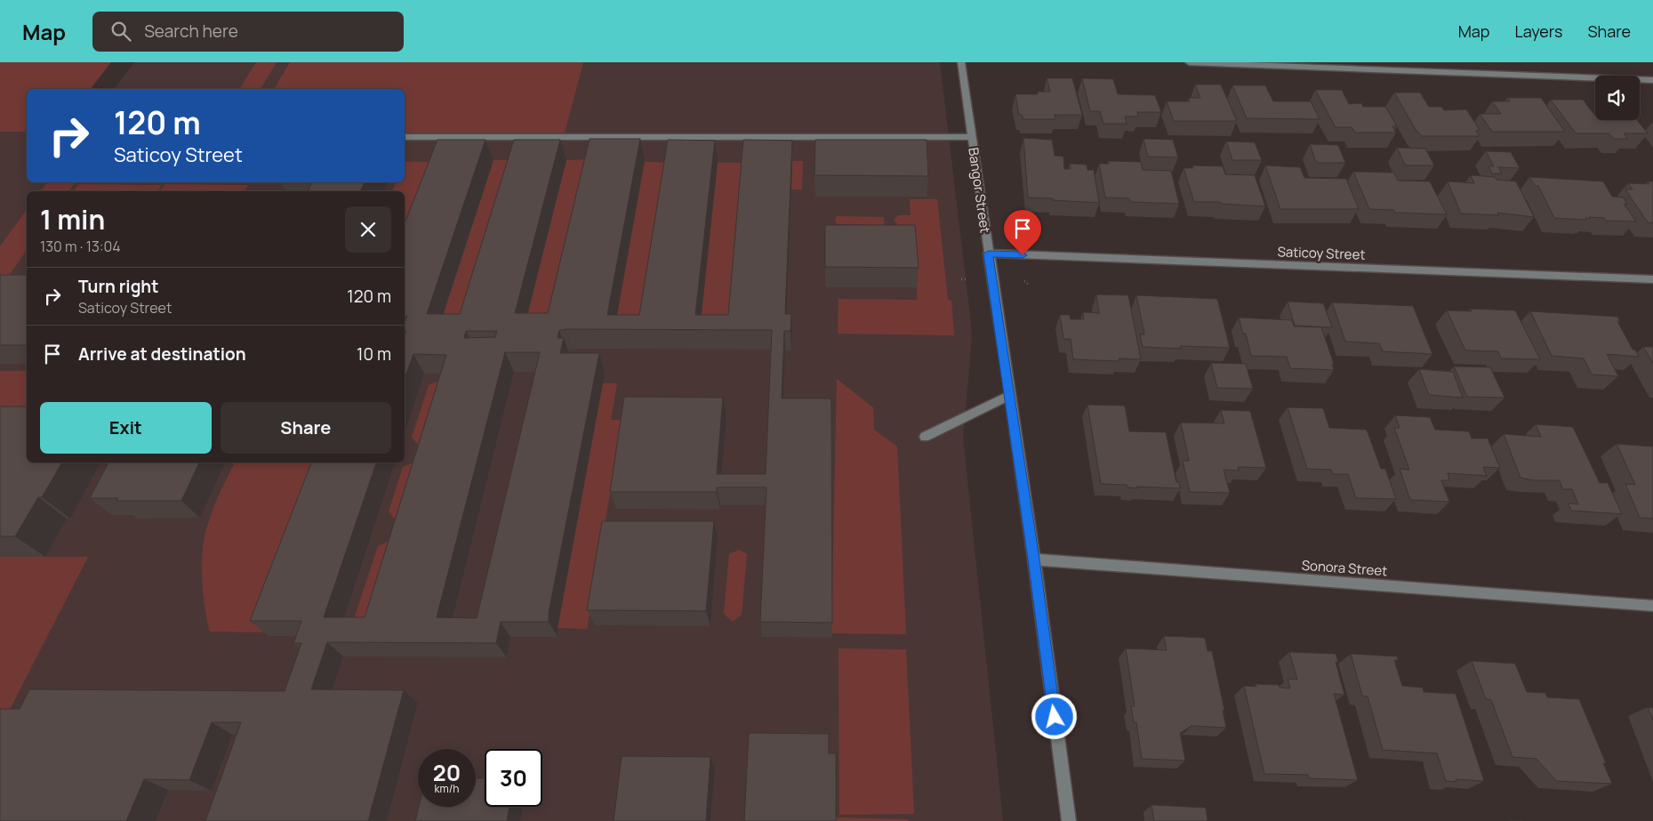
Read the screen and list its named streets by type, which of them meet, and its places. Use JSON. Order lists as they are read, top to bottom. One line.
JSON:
{"streets":{"street":["Bangor Street","Saticoy Street","Sonora Street"]},"crossings":[["Bangor Street","Saticoy Street"],["Bangor Street","Sonora Street"]],"page":{"header":"Map","search":"Search here","nav":["Map","Layers","Share"],"turn":["120 m","Saticoy Street"],"heading":["1 min","130 m · 13:04"],"list":[{"name":"Turn right","note":"Saticoy Street","value":"120 m"},{"name":"Arrive at destination","value":"10 m"}],"buttons":["Exit","Share"],"speed":"20 km/h","limit":"30"}}
